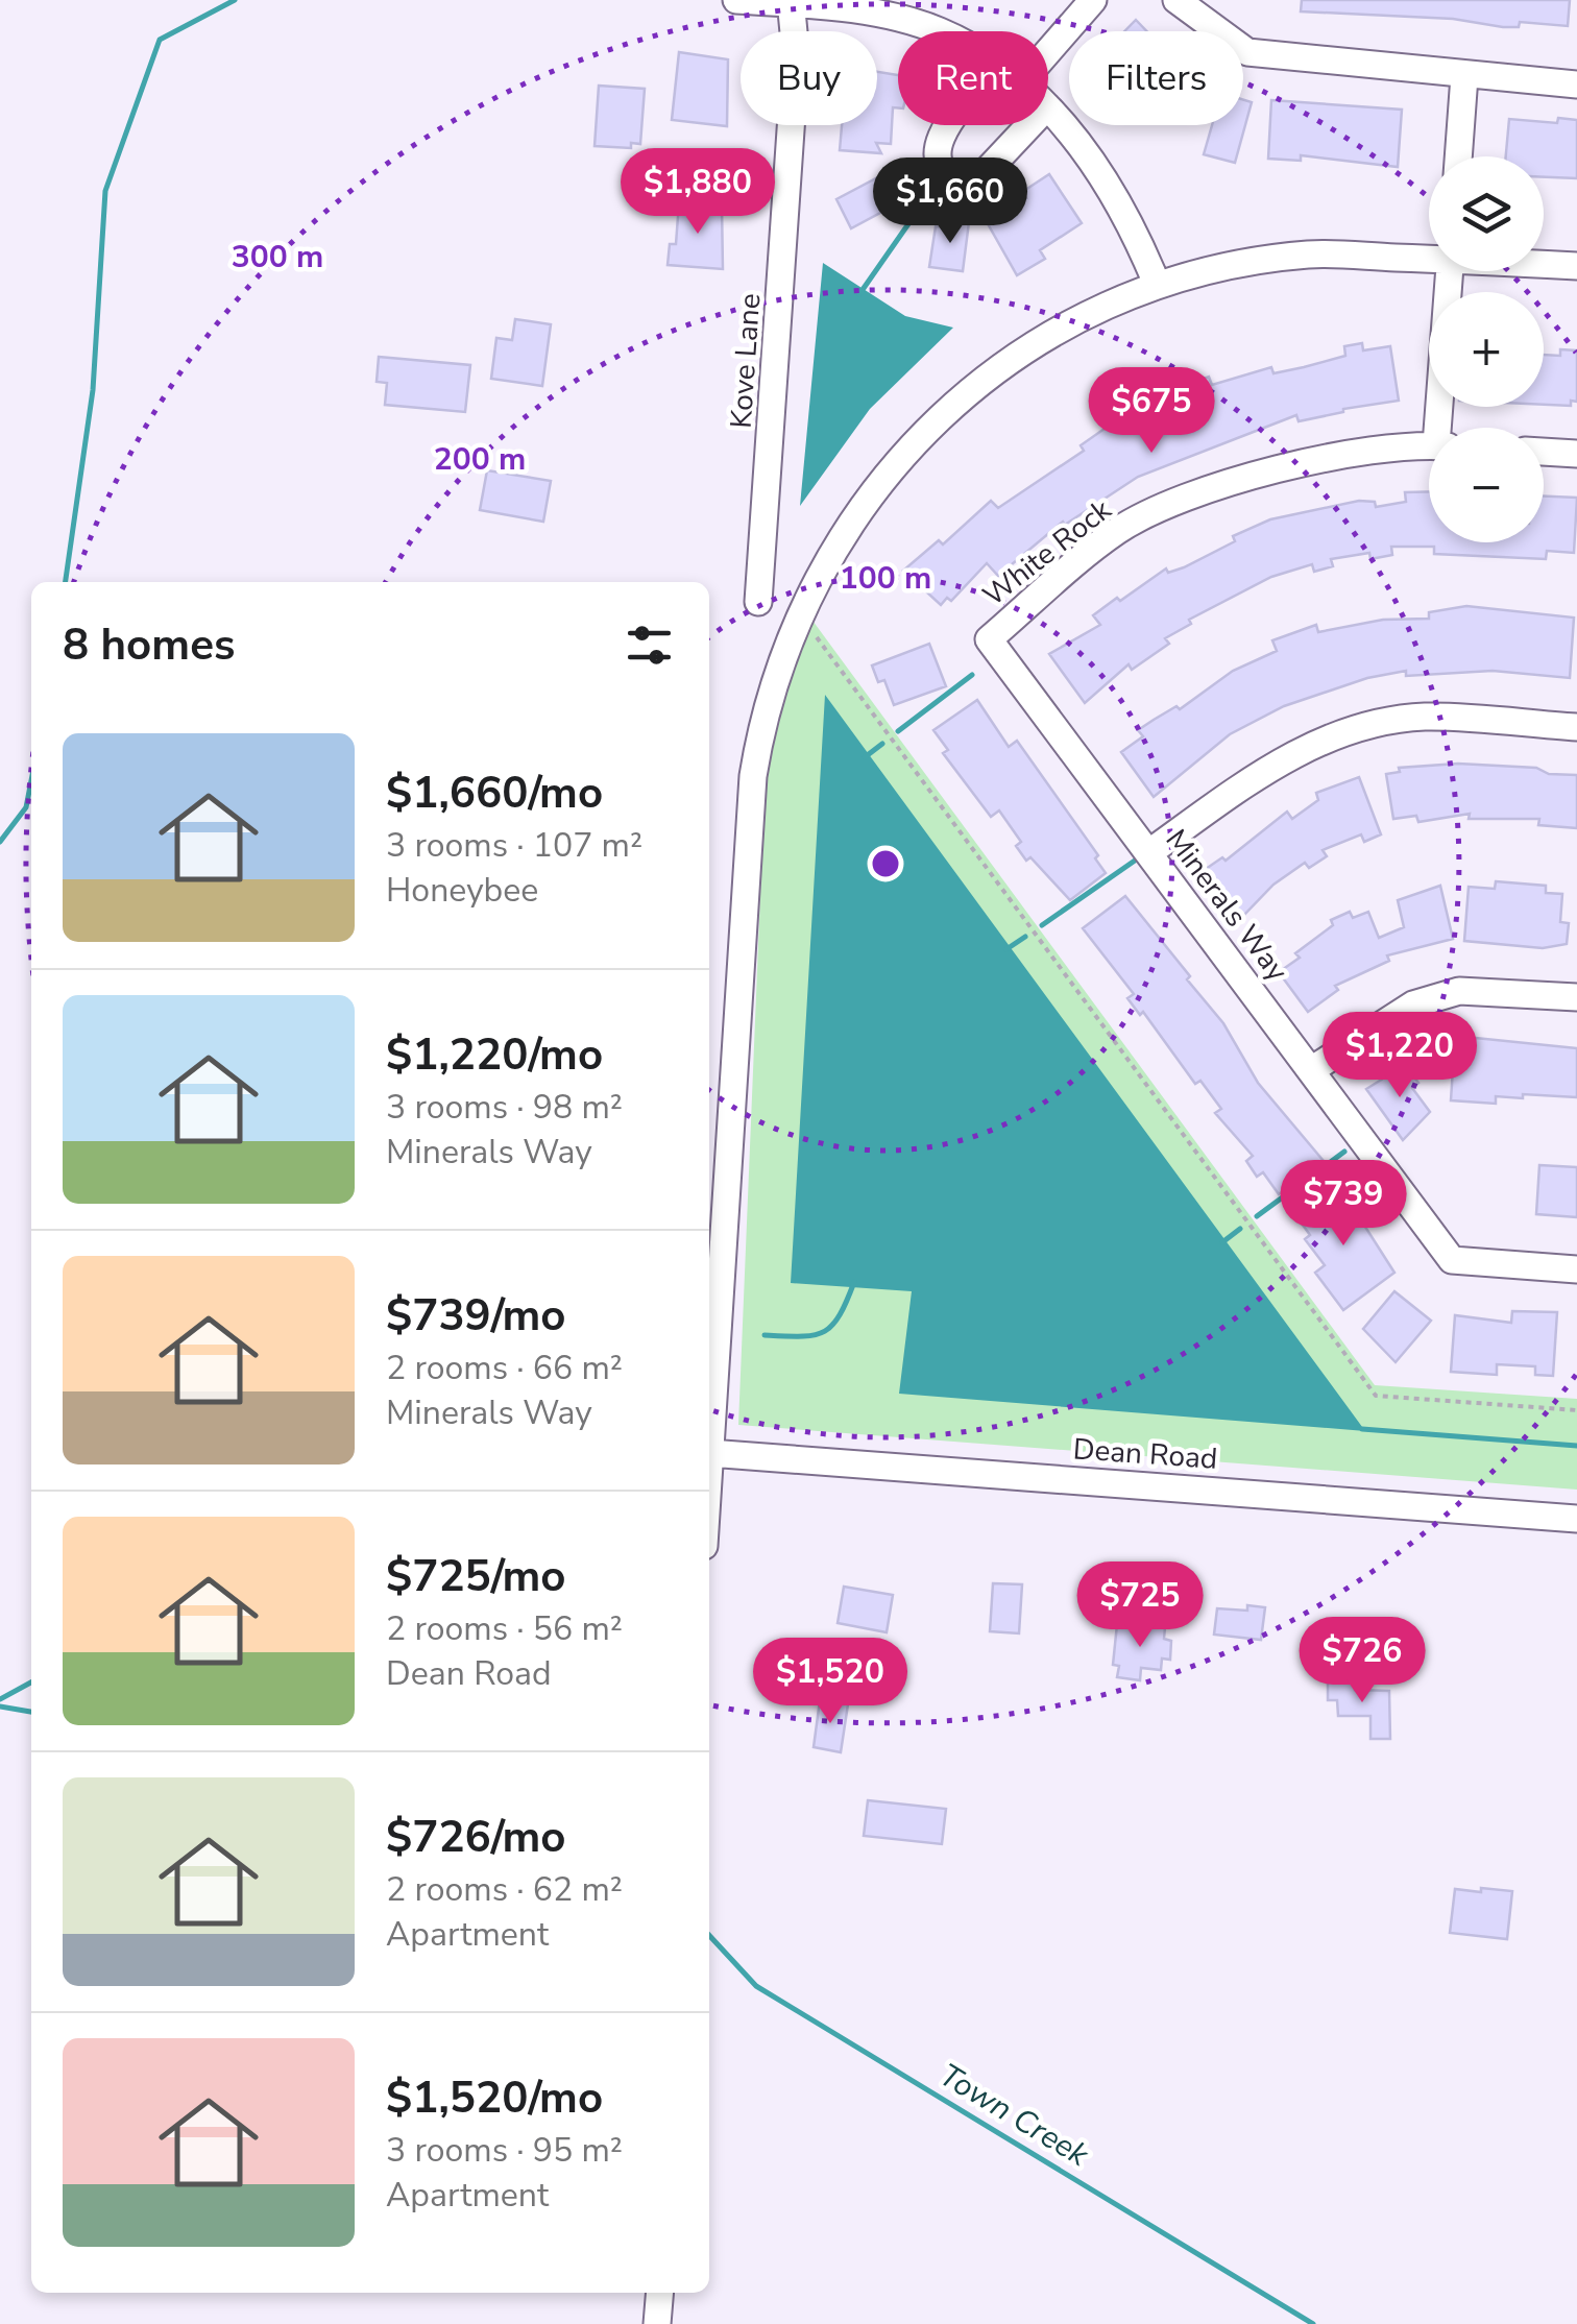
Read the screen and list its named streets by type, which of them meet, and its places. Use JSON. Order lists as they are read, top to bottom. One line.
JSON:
{"streets":{"street":["Kove Lane","White Rock","Minerals Way","Dean Road"]},"crossings":[["White Rock","Minerals Way"]],"water":["Town Creek"],"page":{"chip":["Buy","Rent","Filters"],"price":["$1,880","$1,660","$675","$1,220","$739","$725","$726","$1,520"],"map_buttons":["+","−"],"heading":"8 homes","list":[{"name":"$1,660/mo","note":"3 rooms · 107 m² · Honeybee"},{"name":"$1,220/mo","note":"3 rooms · 98 m² · Minerals Way"},{"name":"$739/mo","note":"2 rooms · 66 m² · Minerals Way"},{"name":"$725/mo","note":"2 rooms · 56 m² · Dean Road"},{"name":"$726/mo","note":"2 rooms · 62 m² · Apartment"},{"name":"$1,520/mo","note":"3 rooms · 95 m² · Apartment"}]},"rings":["300 m","200 m","100 m"]}
